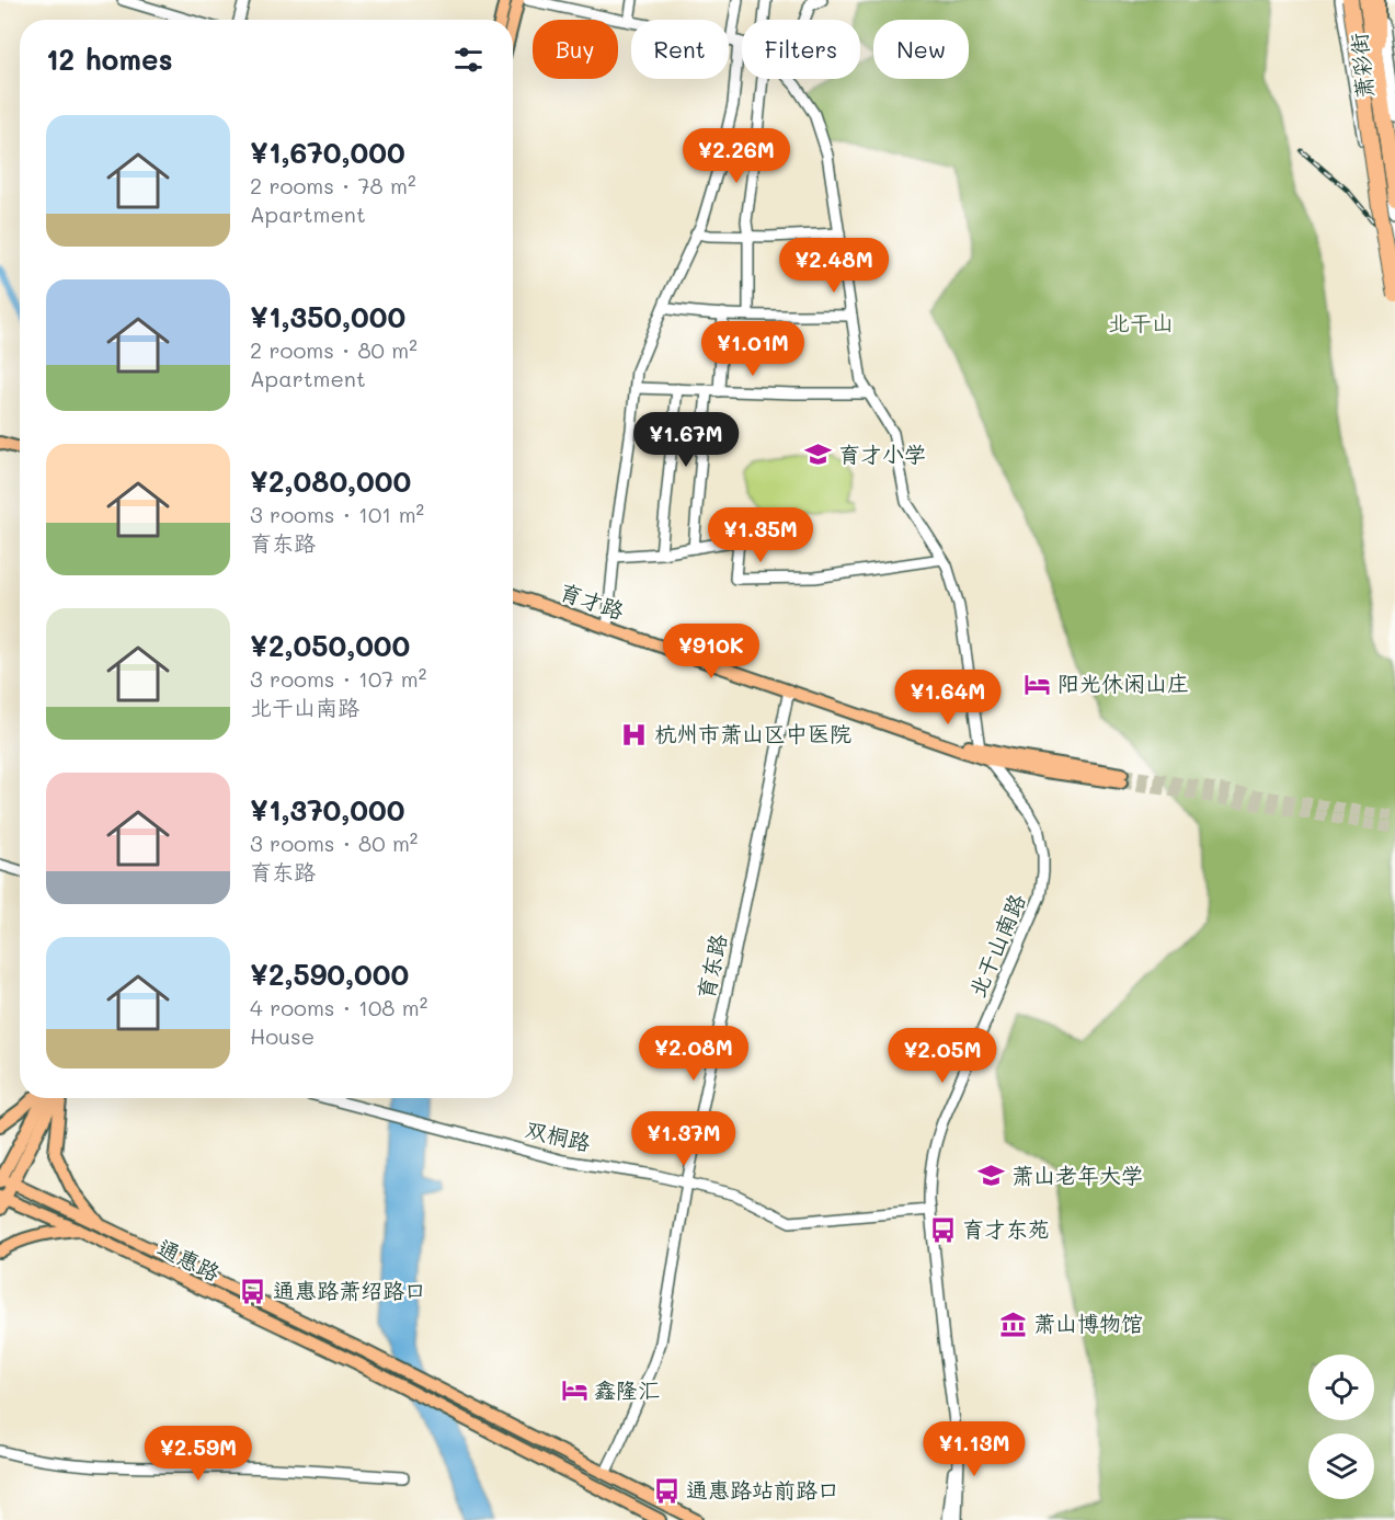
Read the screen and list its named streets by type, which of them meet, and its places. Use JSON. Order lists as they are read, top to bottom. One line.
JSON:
{"streets":{"main road":["萧彩街","育才路","通惠路"],"street":["北干山南路","育东路","双桐路"]},"crossings":[["育才路","北干山南路"],["育才路","育东路"],["北干山南路","双桐路"],["育东路","双桐路"]],"parks":["北干山"],"places":{"school or university":["育才小学","萧山老年大学"],"hotel":["阳光休闲山庄","鑫隆汇"],"hospital":["杭州市萧山区中医院"],"bus stop":["育才东苑","通惠路萧绍路口","通惠路站前路口"],"museum":["萧山博物馆"]},"page":{"chip":["Buy","Rent","Filters","New"],"heading":"12 homes","list":[{"name":"¥1,670,000","note":"2 rooms · 78 m² · Apartment"},{"name":"¥1,350,000","note":"2 rooms · 80 m² · Apartment"},{"name":"¥2,080,000","note":"3 rooms · 101 m² · 育东路"},{"name":"¥2,050,000","note":"3 rooms · 107 m² · 北干山南路"},{"name":"¥1,370,000","note":"3 rooms · 80 m² · 育东路"},{"name":"¥2,590,000","note":"4 rooms · 108 m² · House"}],"price":["¥2.26M","¥2.48M","¥1.01M","¥1.67M","¥1.35M","¥910K","¥1.64M","¥2.08M","¥2.05M","¥1.37M","¥1.13M","¥2.59M"]}}
